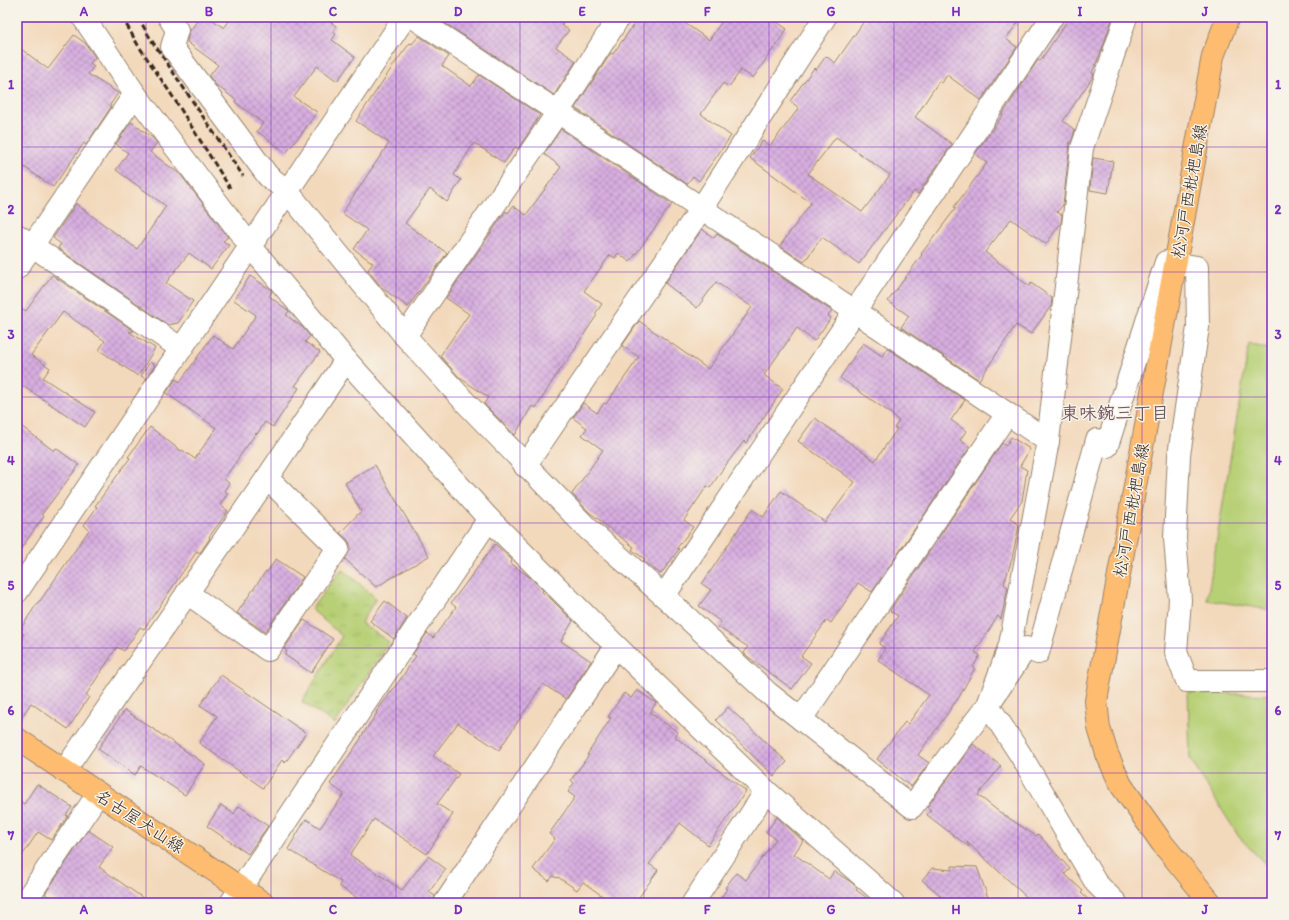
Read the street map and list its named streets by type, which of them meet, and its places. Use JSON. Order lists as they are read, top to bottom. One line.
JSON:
{"streets":{"main road":["松河戸西枇杷島線","名古屋犬山線"]},"districts":["東味鋺三丁目"],"grid":{"columns":["A","B","C","D","E","F","G","H","I","J"],"rows":["1","2","3","4","5","6","7"]}}
